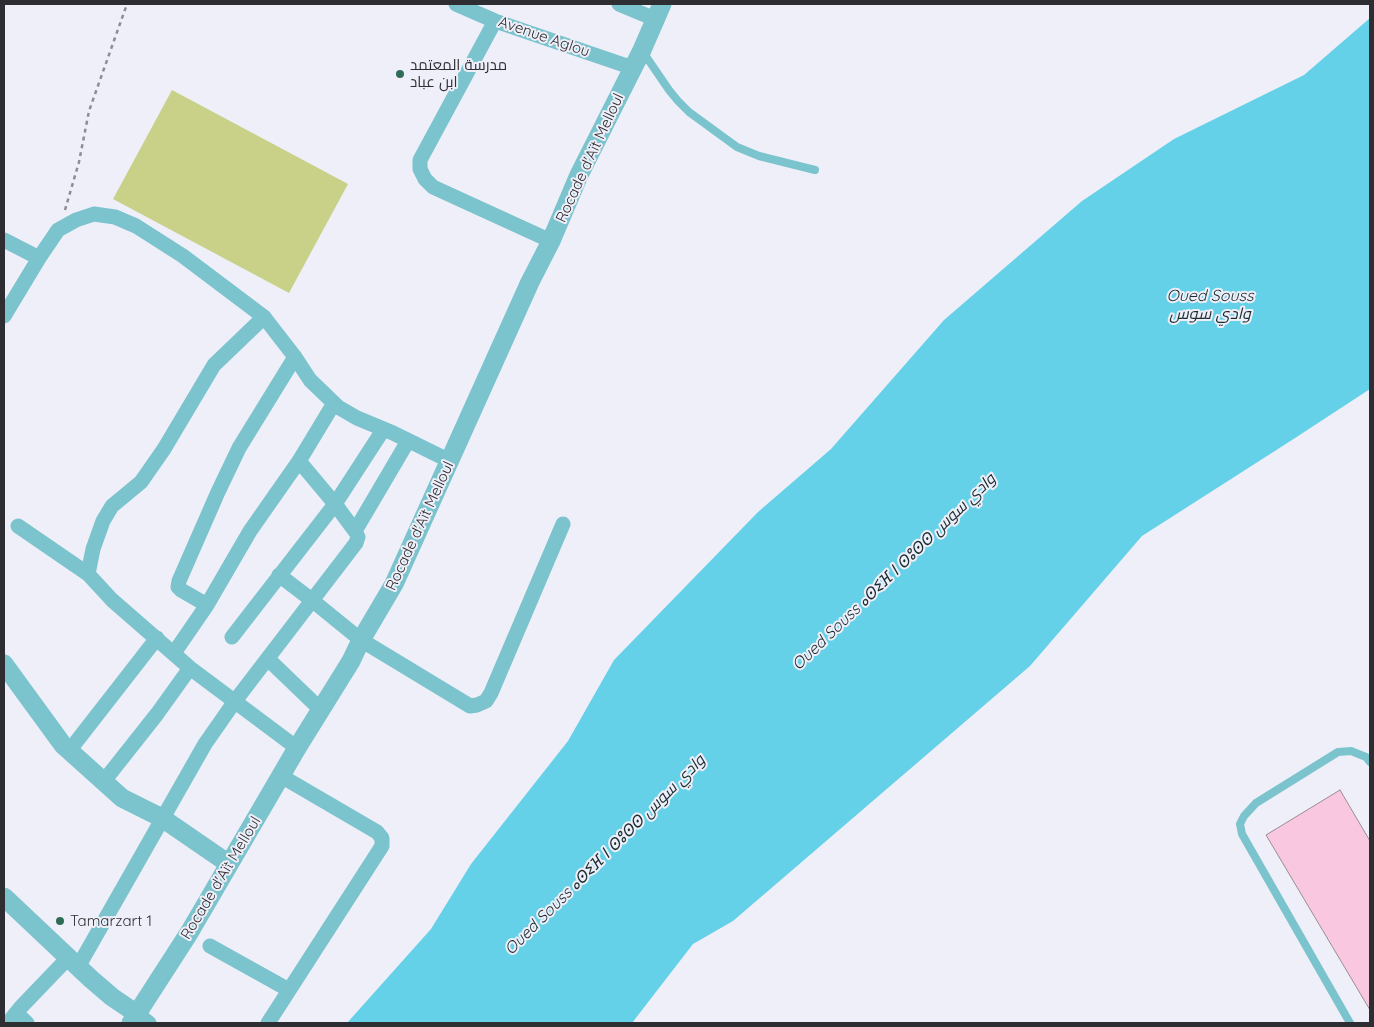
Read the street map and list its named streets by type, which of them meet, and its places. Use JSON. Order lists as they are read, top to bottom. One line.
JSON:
{"streets":{"street":["Avenue Aglou","Rocade d'Aït Melloul"]},"crossings":[["Avenue Aglou","Rocade d'Aït Melloul"]],"water":["Oued Souss وادي سوس","Oued Souss ⴰⵙⵉⴼ ⵏ ⵙⵓⵙⵙ وادي سوس"],"places":["مدرسة المعتمد ابن عباد","Tamarzart 1"]}
